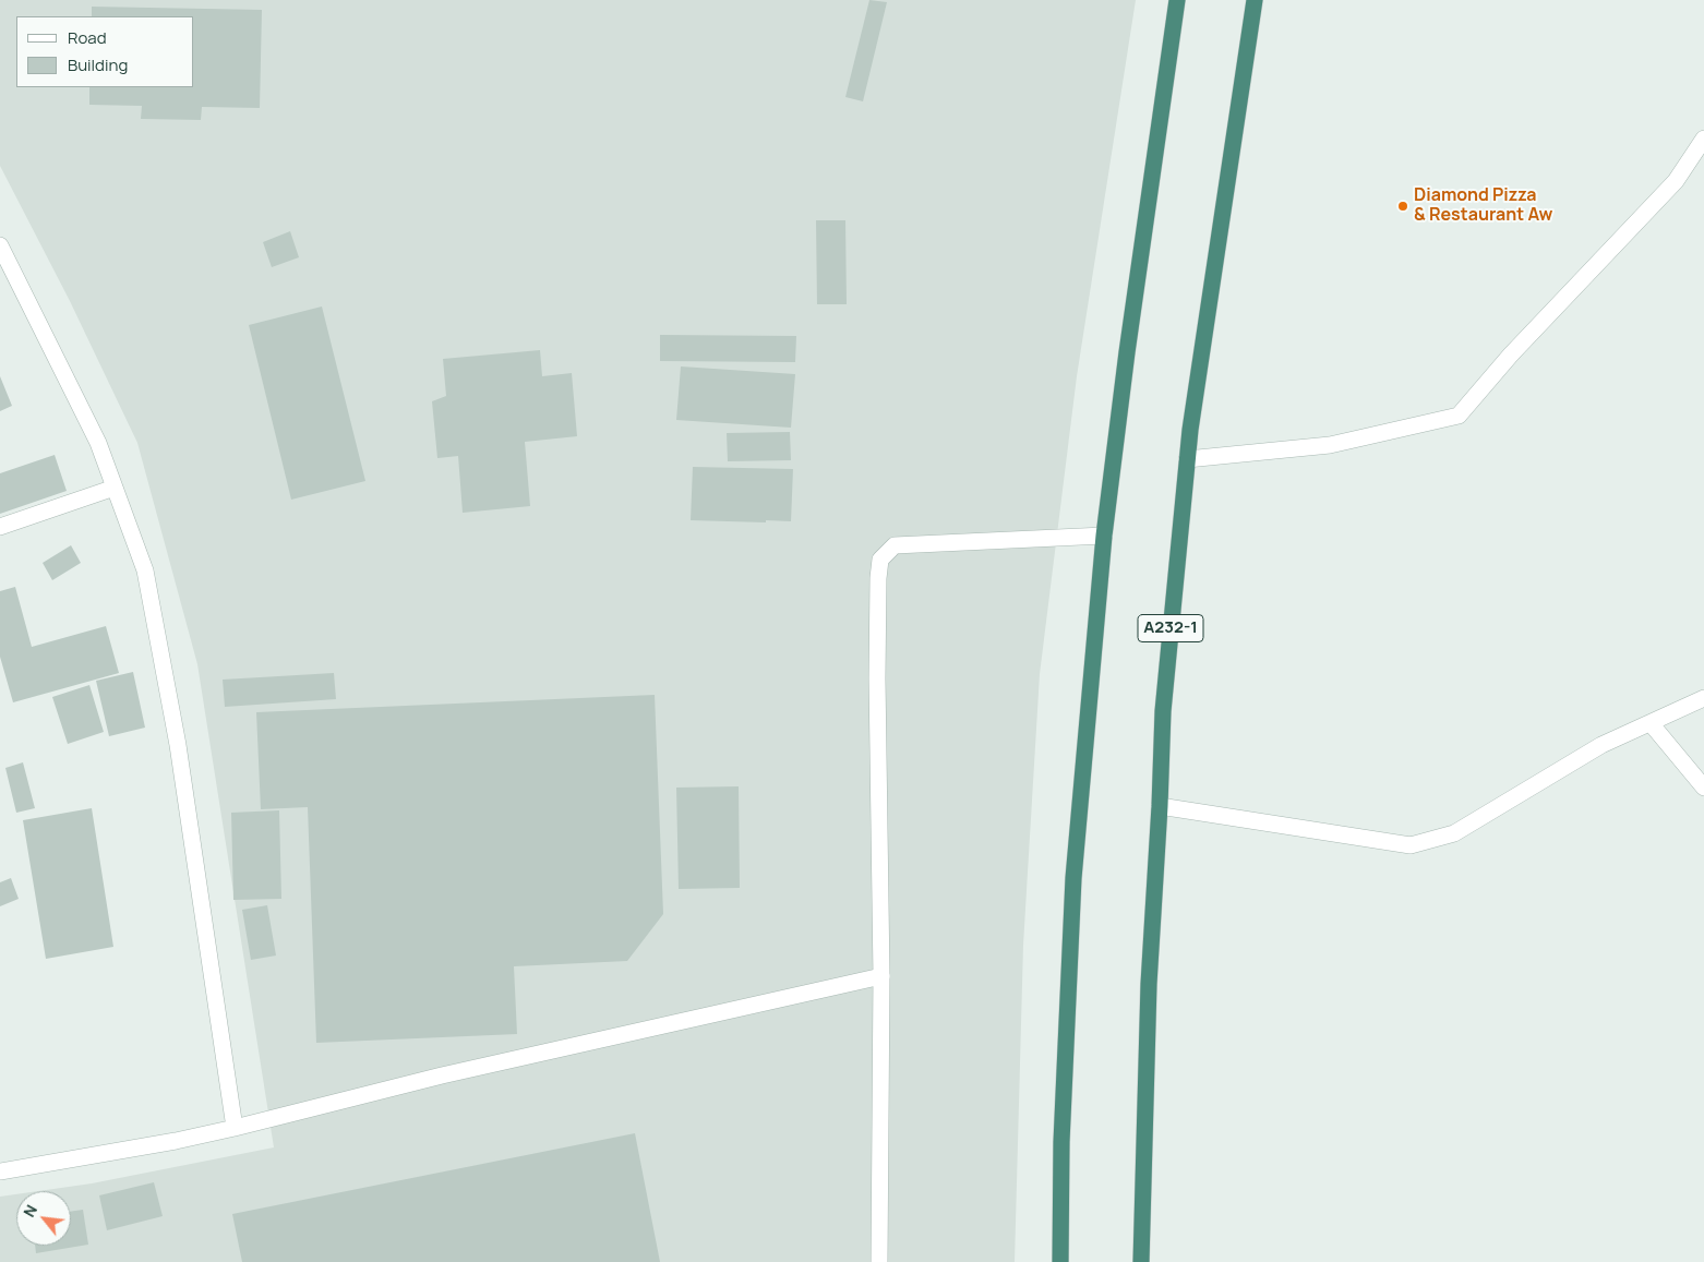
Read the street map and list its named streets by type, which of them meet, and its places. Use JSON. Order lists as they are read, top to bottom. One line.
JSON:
{"streets":{"highway":["A232-1"]},"places":["Diamond Pizza & Restaurant Aw"],"legend":["Road","Building"],"north":"top left"}
